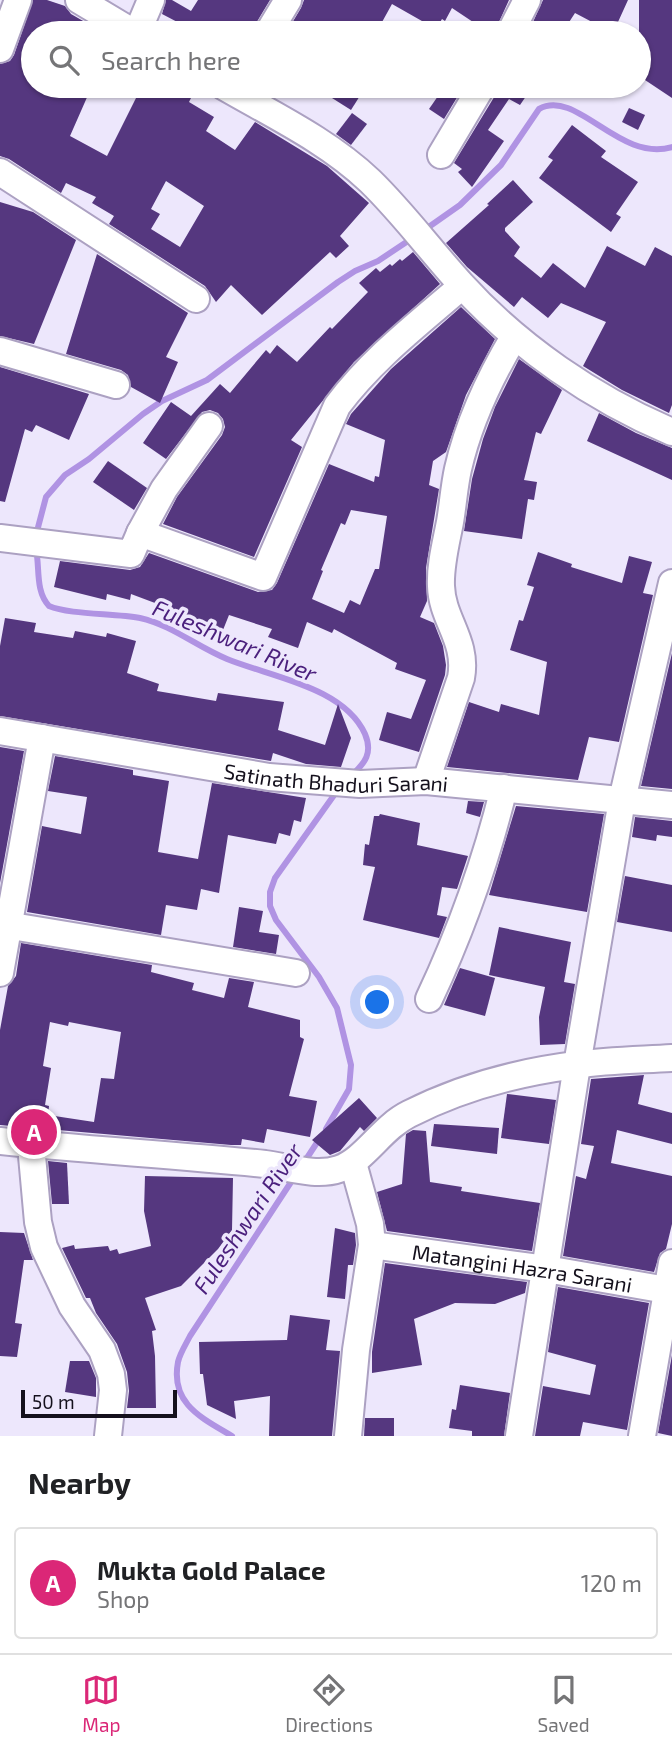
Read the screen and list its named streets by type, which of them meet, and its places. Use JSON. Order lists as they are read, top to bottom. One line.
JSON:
{"streets":{"street":["Satinath Bhaduri Sarani","Matangini Hazra Sarani"]},"water":["Fuleshwari River"],"scale_bar":"50 m","page":{"search":"Search here","pins":"A","scale":"50 m","heading":"Nearby","list":[{"mark":"A","name":"Mukta Gold Palace","note":"Shop","value":"120 m"}],"nav":["Map","Directions","Saved"]}}
